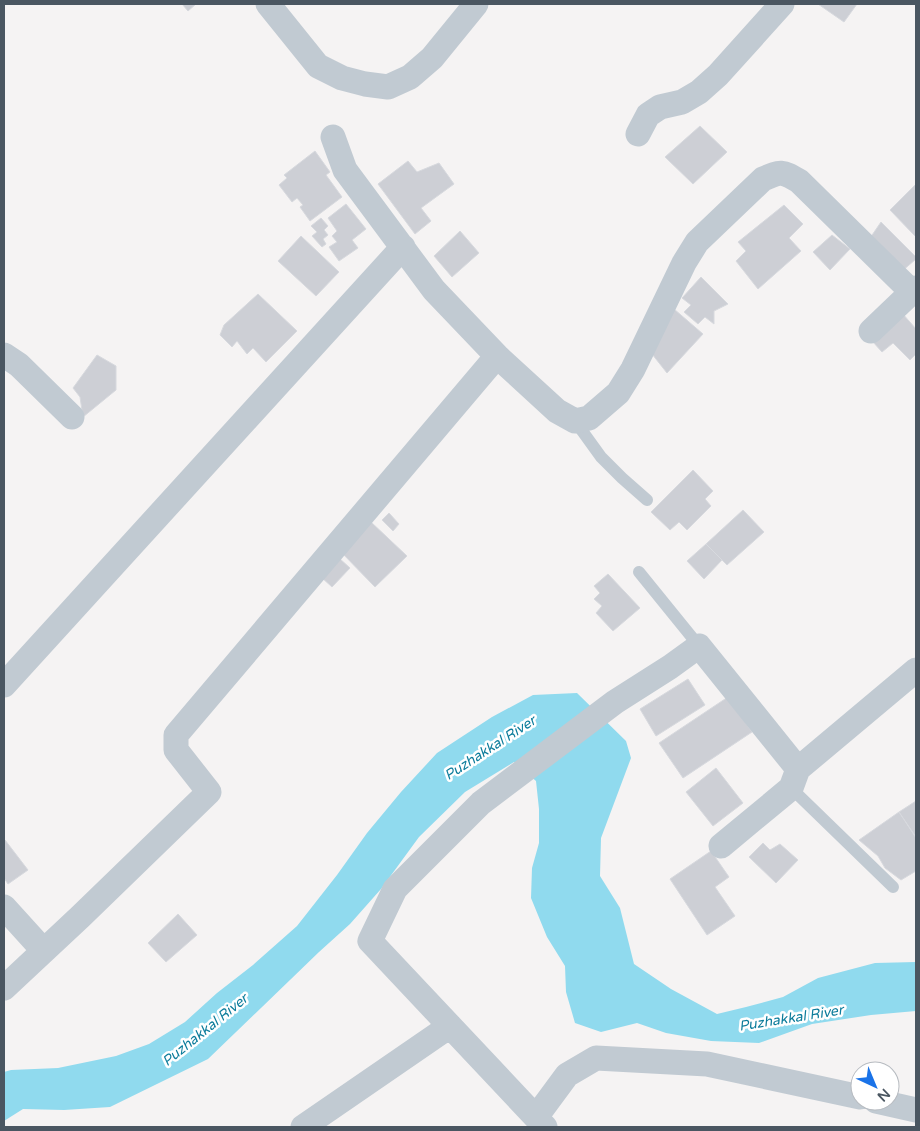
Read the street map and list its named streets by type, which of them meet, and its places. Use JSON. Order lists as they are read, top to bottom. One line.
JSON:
{"water":["Puzhakkal River"],"north":"bottom right"}
